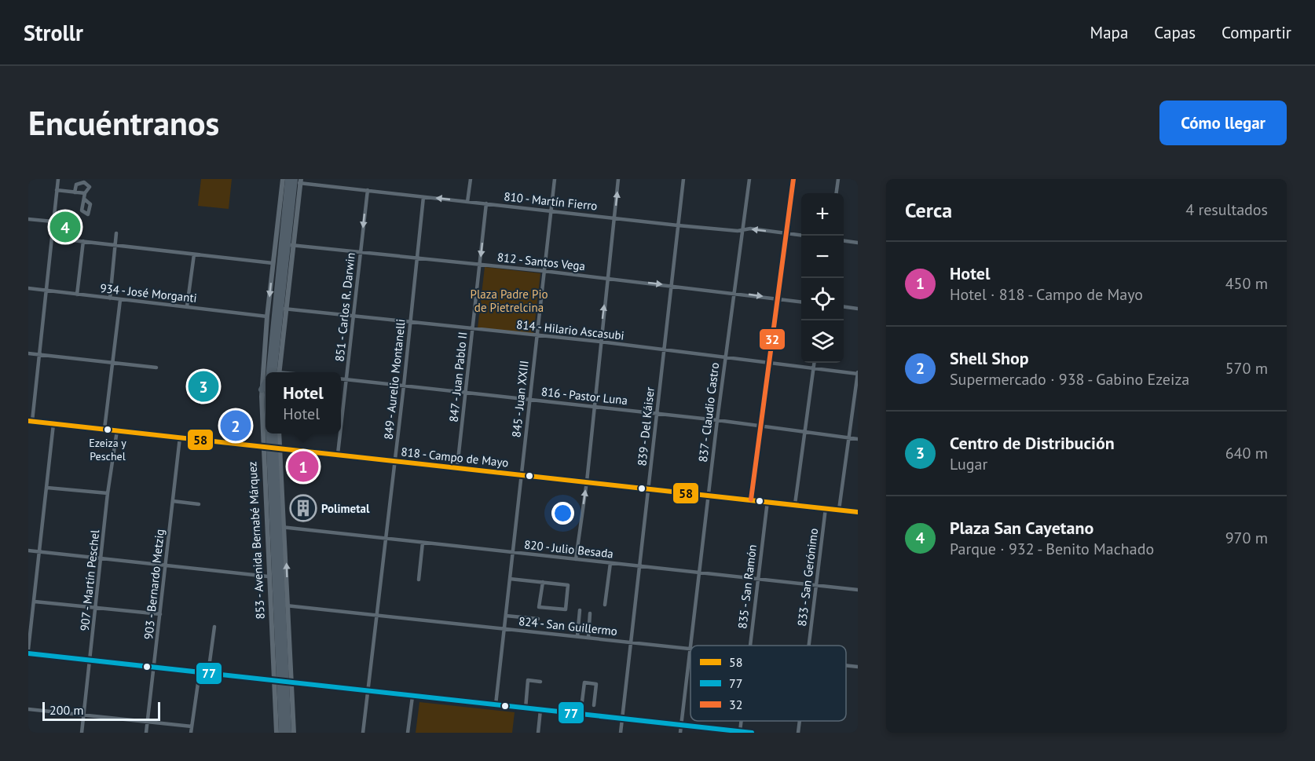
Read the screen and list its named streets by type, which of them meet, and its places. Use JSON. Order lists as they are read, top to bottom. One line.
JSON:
{"streets":{"main road":["853 - Avenida Bernabé Márquez"],"street":["810 - Martín Fierro","812 - Santos Vega","934 - José Morganti","851 - Carlos R. Darwin","814 - Hilario Ascasubi","847 - Juan Pablo II","849 - Aurelio Montanelli","816 - Pastor Luna","845 - Juan XXIII","837 - Claudio Castro","839 - Del Káiser","818 - Campo de Mayo","820 - Julio Besada","833 - San Gerónimo","907 - Martín Peschel","903 - Bernardo Metzig","835 - San Ramón","824 - San Guillermo"]},"crossings":[["810 - Martín Fierro","851 - Carlos R. Darwin"],["810 - Martín Fierro","847 - Juan Pablo II"],["810 - Martín Fierro","849 - Aurelio Montanelli"],["810 - Martín Fierro","845 - Juan XXIII"],["810 - Martín Fierro","837 - Claudio Castro"],["810 - Martín Fierro","839 - Del Káiser"],["810 - Martín Fierro","853 - Avenida Bernabé Márquez"],["812 - Santos Vega","851 - Carlos R. Darwin"],["812 - Santos Vega","847 - Juan Pablo II"],["812 - Santos Vega","849 - Aurelio Montanelli"],["812 - Santos Vega","845 - Juan XXIII"],["812 - Santos Vega","837 - Claudio Castro"],["812 - Santos Vega","839 - Del Káiser"],["812 - Santos Vega","853 - Avenida Bernabé Márquez"],["934 - José Morganti","853 - Avenida Bernabé Márquez"],["851 - Carlos R. Darwin","814 - Hilario Ascasubi"],["851 - Carlos R. Darwin","816 - Pastor Luna"],["851 - Carlos R. Darwin","818 - Campo de Mayo"],["814 - Hilario Ascasubi","847 - Juan Pablo II"],["814 - Hilario Ascasubi","849 - Aurelio Montanelli"],["814 - Hilario Ascasubi","845 - Juan XXIII"],["814 - Hilario Ascasubi","837 - Claudio Castro"],["814 - Hilario Ascasubi","839 - Del Káiser"],["814 - Hilario Ascasubi","853 - Avenida Bernabé Márquez"],["847 - Juan Pablo II","816 - Pastor Luna"],["847 - Juan Pablo II","818 - Campo de Mayo"],["849 - Aurelio Montanelli","816 - Pastor Luna"],["849 - Aurelio Montanelli","818 - Campo de Mayo"],["849 - Aurelio Montanelli","820 - Julio Besada"],["849 - Aurelio Montanelli","824 - San Guillermo"],["816 - Pastor Luna","845 - Juan XXIII"],["816 - Pastor Luna","837 - Claudio Castro"],["816 - Pastor Luna","839 - Del Káiser"],["845 - Juan XXIII","818 - Campo de Mayo"],["845 - Juan XXIII","820 - Julio Besada"],["845 - Juan XXIII","824 - San Guillermo"],["837 - Claudio Castro","818 - Campo de Mayo"],["837 - Claudio Castro","820 - Julio Besada"],["837 - Claudio Castro","824 - San Guillermo"],["839 - Del Káiser","818 - Campo de Mayo"],["839 - Del Káiser","820 - Julio Besada"],["839 - Del Káiser","824 - San Guillermo"],["818 - Campo de Mayo","853 - Avenida Bernabé Márquez"],["818 - Campo de Mayo","833 - San Gerónimo"],["818 - Campo de Mayo","907 - Martín Peschel"],["818 - Campo de Mayo","903 - Bernardo Metzig"],["818 - Campo de Mayo","835 - San Ramón"],["853 - Avenida Bernabé Márquez","820 - Julio Besada"],["853 - Avenida Bernabé Márquez","824 - San Guillermo"],["820 - Julio Besada","833 - San Gerónimo"],["820 - Julio Besada","835 - San Ramón"]],"parks":["Plaza Padre Pio de Pietrelcina"],"places":{"other":["Ezeiza y Peschel"],"building":["Polimetal"]},"lines":["transit line 32","transit line 58","transit line 77"],"legend":["58","77","32"],"scale_bar":"200 m","page":{"header":"Strollr","nav":["Mapa","Capas","Compartir"],"buttons":"Cómo llegar","title":"Encuéntranos","heading":["Cerca","4 resultados"],"map_buttons":["+","−"],"pins":["4","3","2","1"],"list":[{"mark":"1","name":"Hotel","note":"Hotel · 818 - Campo de Mayo","value":"450 m"},{"mark":"2","name":"Shell Shop","note":"Supermercado · 938 - Gabino Ezeiza","value":"570 m"},{"mark":"3","name":"Centro de Distribución","note":"Lugar","value":"640 m"},{"mark":"4","name":"Plaza San Cayetano","note":"Parque · 932 - Benito Machado","value":"970 m"}],"popup":["Hotel","Hotel"],"scale":"200 m"}}
